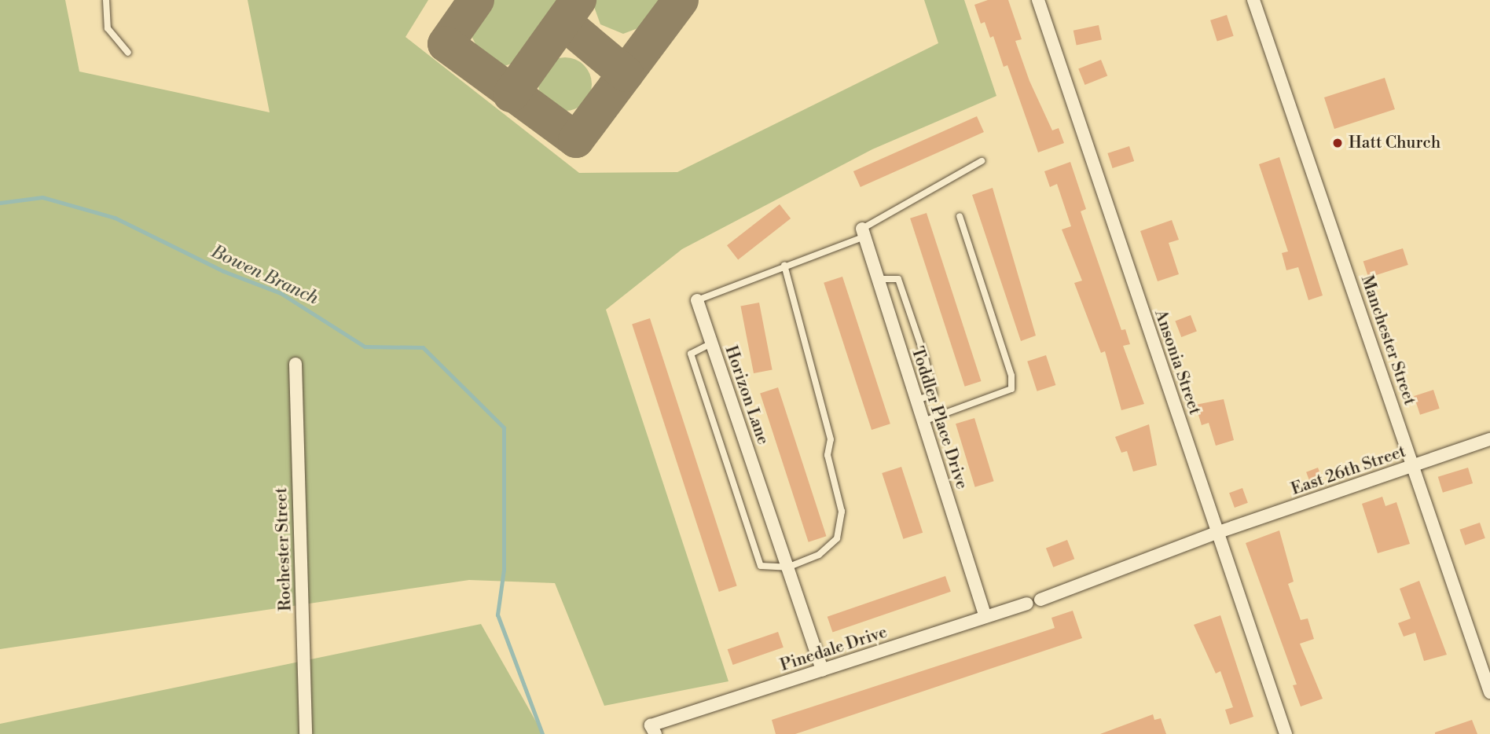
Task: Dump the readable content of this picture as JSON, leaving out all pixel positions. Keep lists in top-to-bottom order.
{
  "streets": {
    "street": [
      "Manchester Street",
      "Ansonia Street",
      "Horizon Lane",
      "Toddler Place Drive",
      "East 26th Street",
      "Rochester Street",
      "Pinedale Drive"
    ]
  },
  "crossings": [
    ["Manchester Street", "East 26th Street"],
    ["Ansonia Street", "East 26th Street"],
    ["Horizon Lane", "Toddler Place Drive"],
    ["Horizon Lane", "Pinedale Drive"],
    ["Toddler Place Drive", "Pinedale Drive"]
  ],
  "water": ["Bowen Branch"],
  "places": ["Hatt Church"]
}
